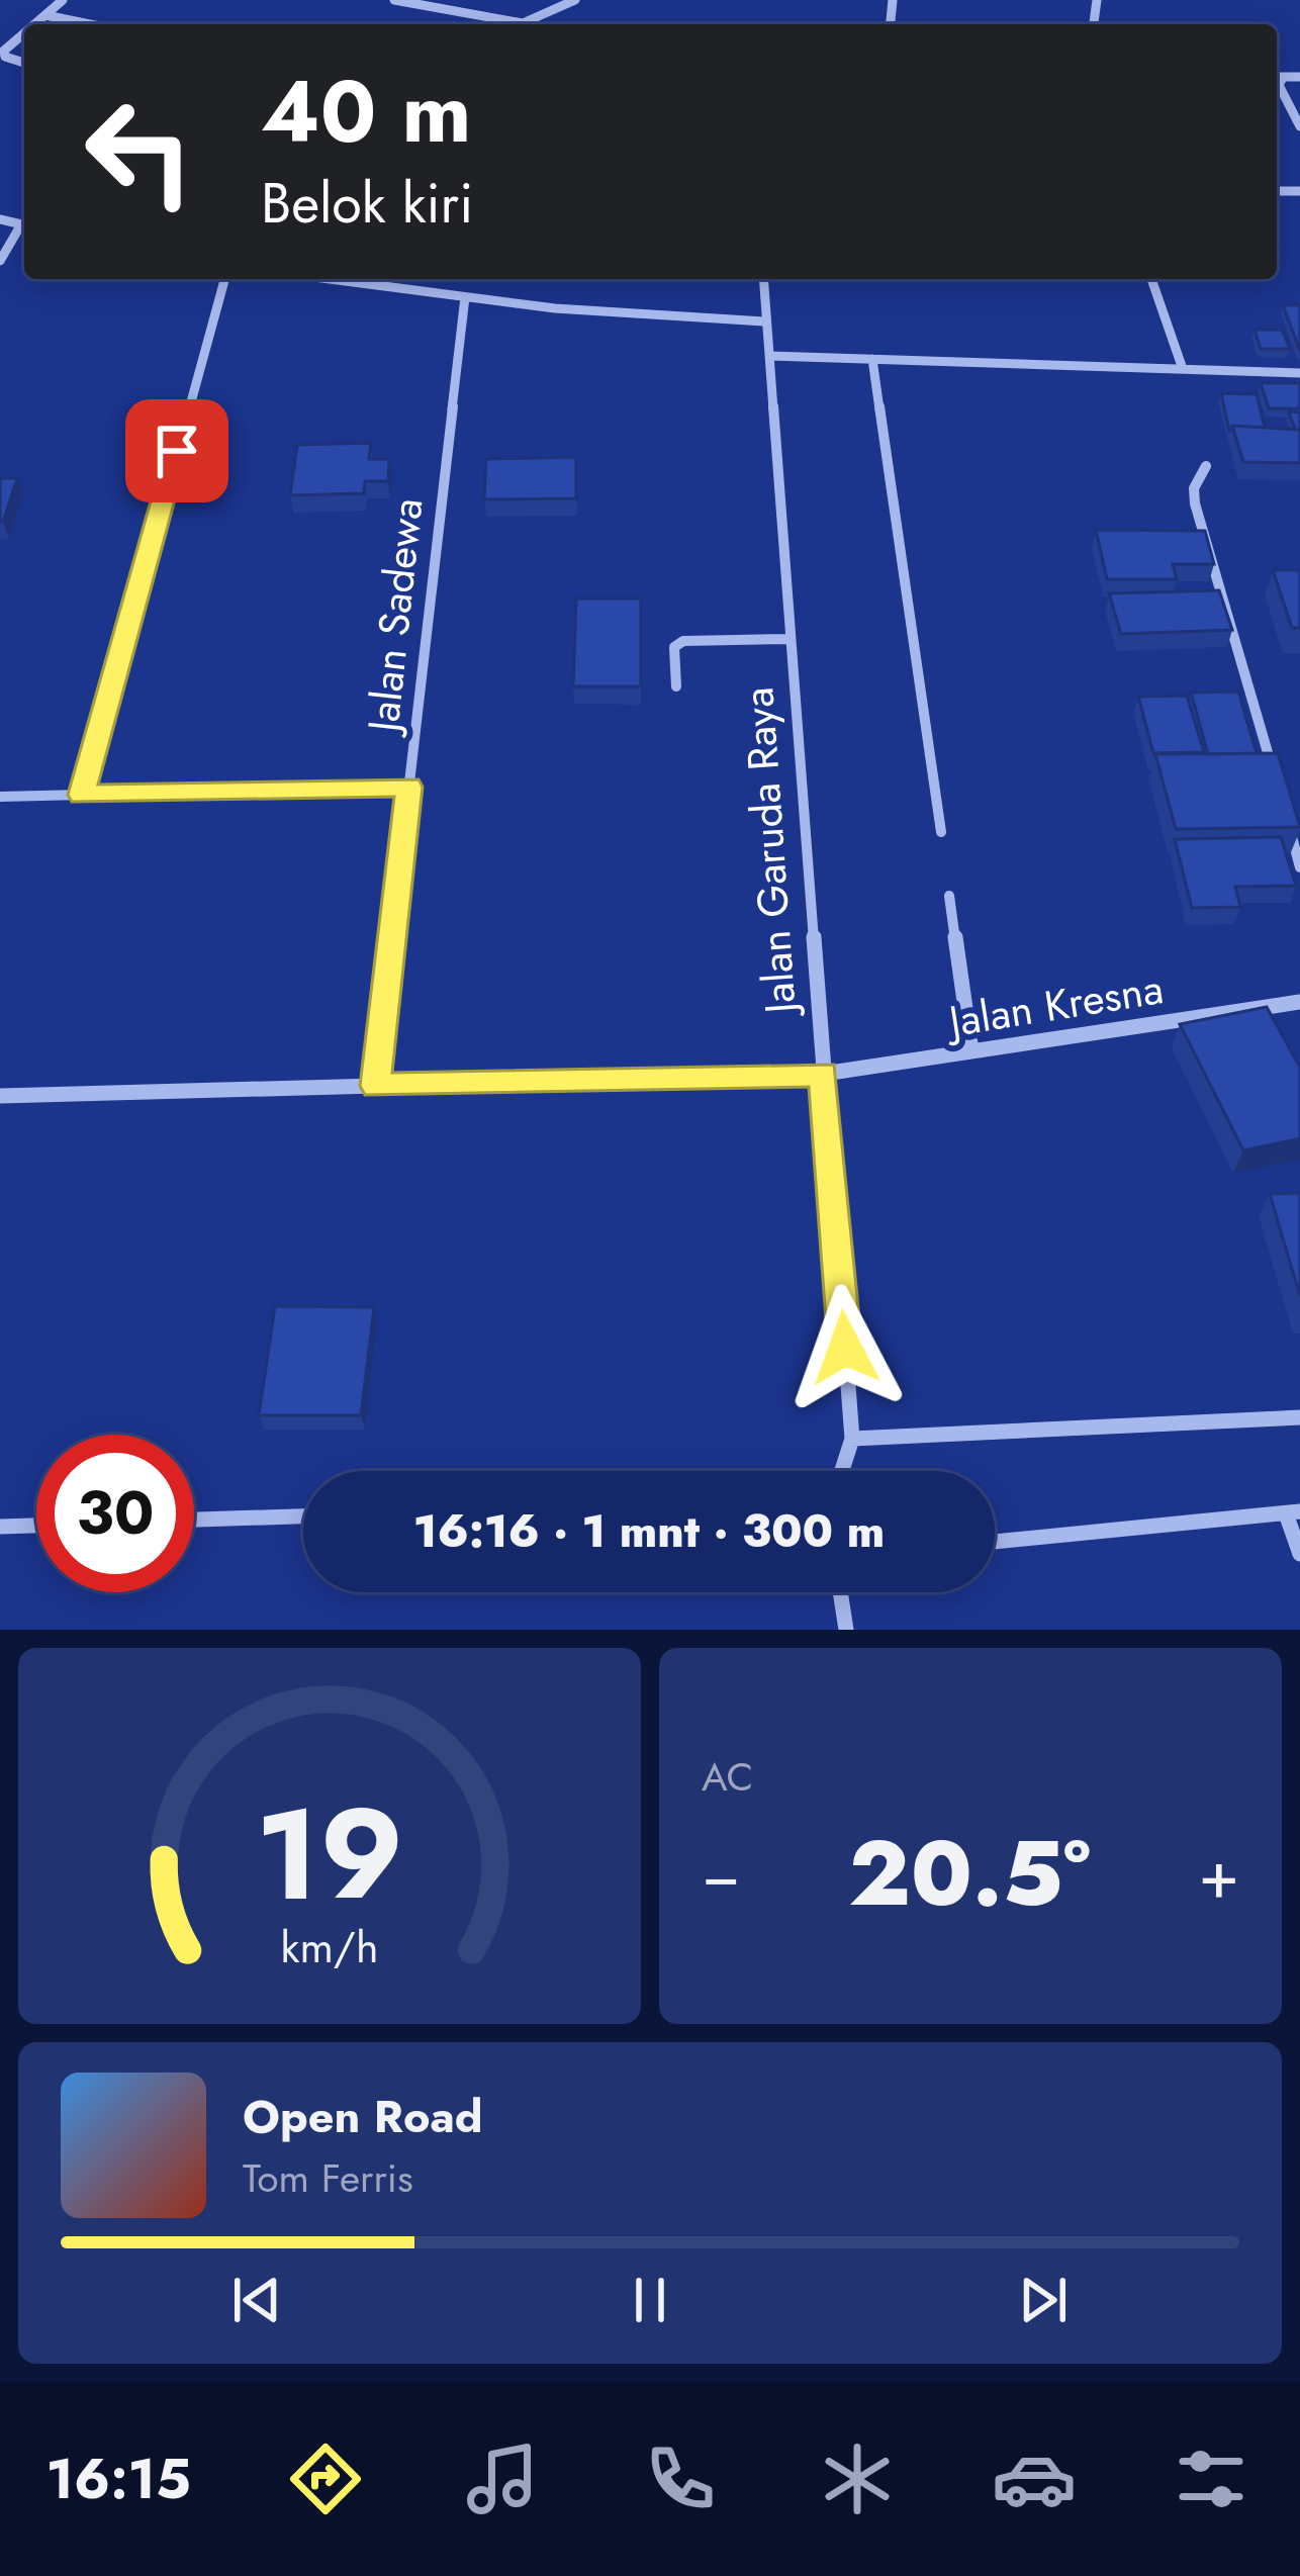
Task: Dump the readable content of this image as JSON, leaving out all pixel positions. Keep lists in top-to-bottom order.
{
  "streets": {
    "street": ["Jalan Sadewa", "Jalan Garuda Raya", "Jalan Kresna"]
  },
  "crossings": [
    ["Jalan Sadewa", "Jalan Kresna"],
    ["Jalan Garuda Raya", "Jalan Kresna"]
  ],
  "page": {
    "turn": ["40 m", "Belok kiri"],
    "limit": "30",
    "trip": "16:16 · 1 mnt · 300 m",
    "tile": "AC",
    "heat": ["−", "20.5°", "+"],
    "song": ["Open Road", "Tom Ferris"],
    "tabs": "16:15",
    "gauge": ["19", "km/h"]
  }
}
